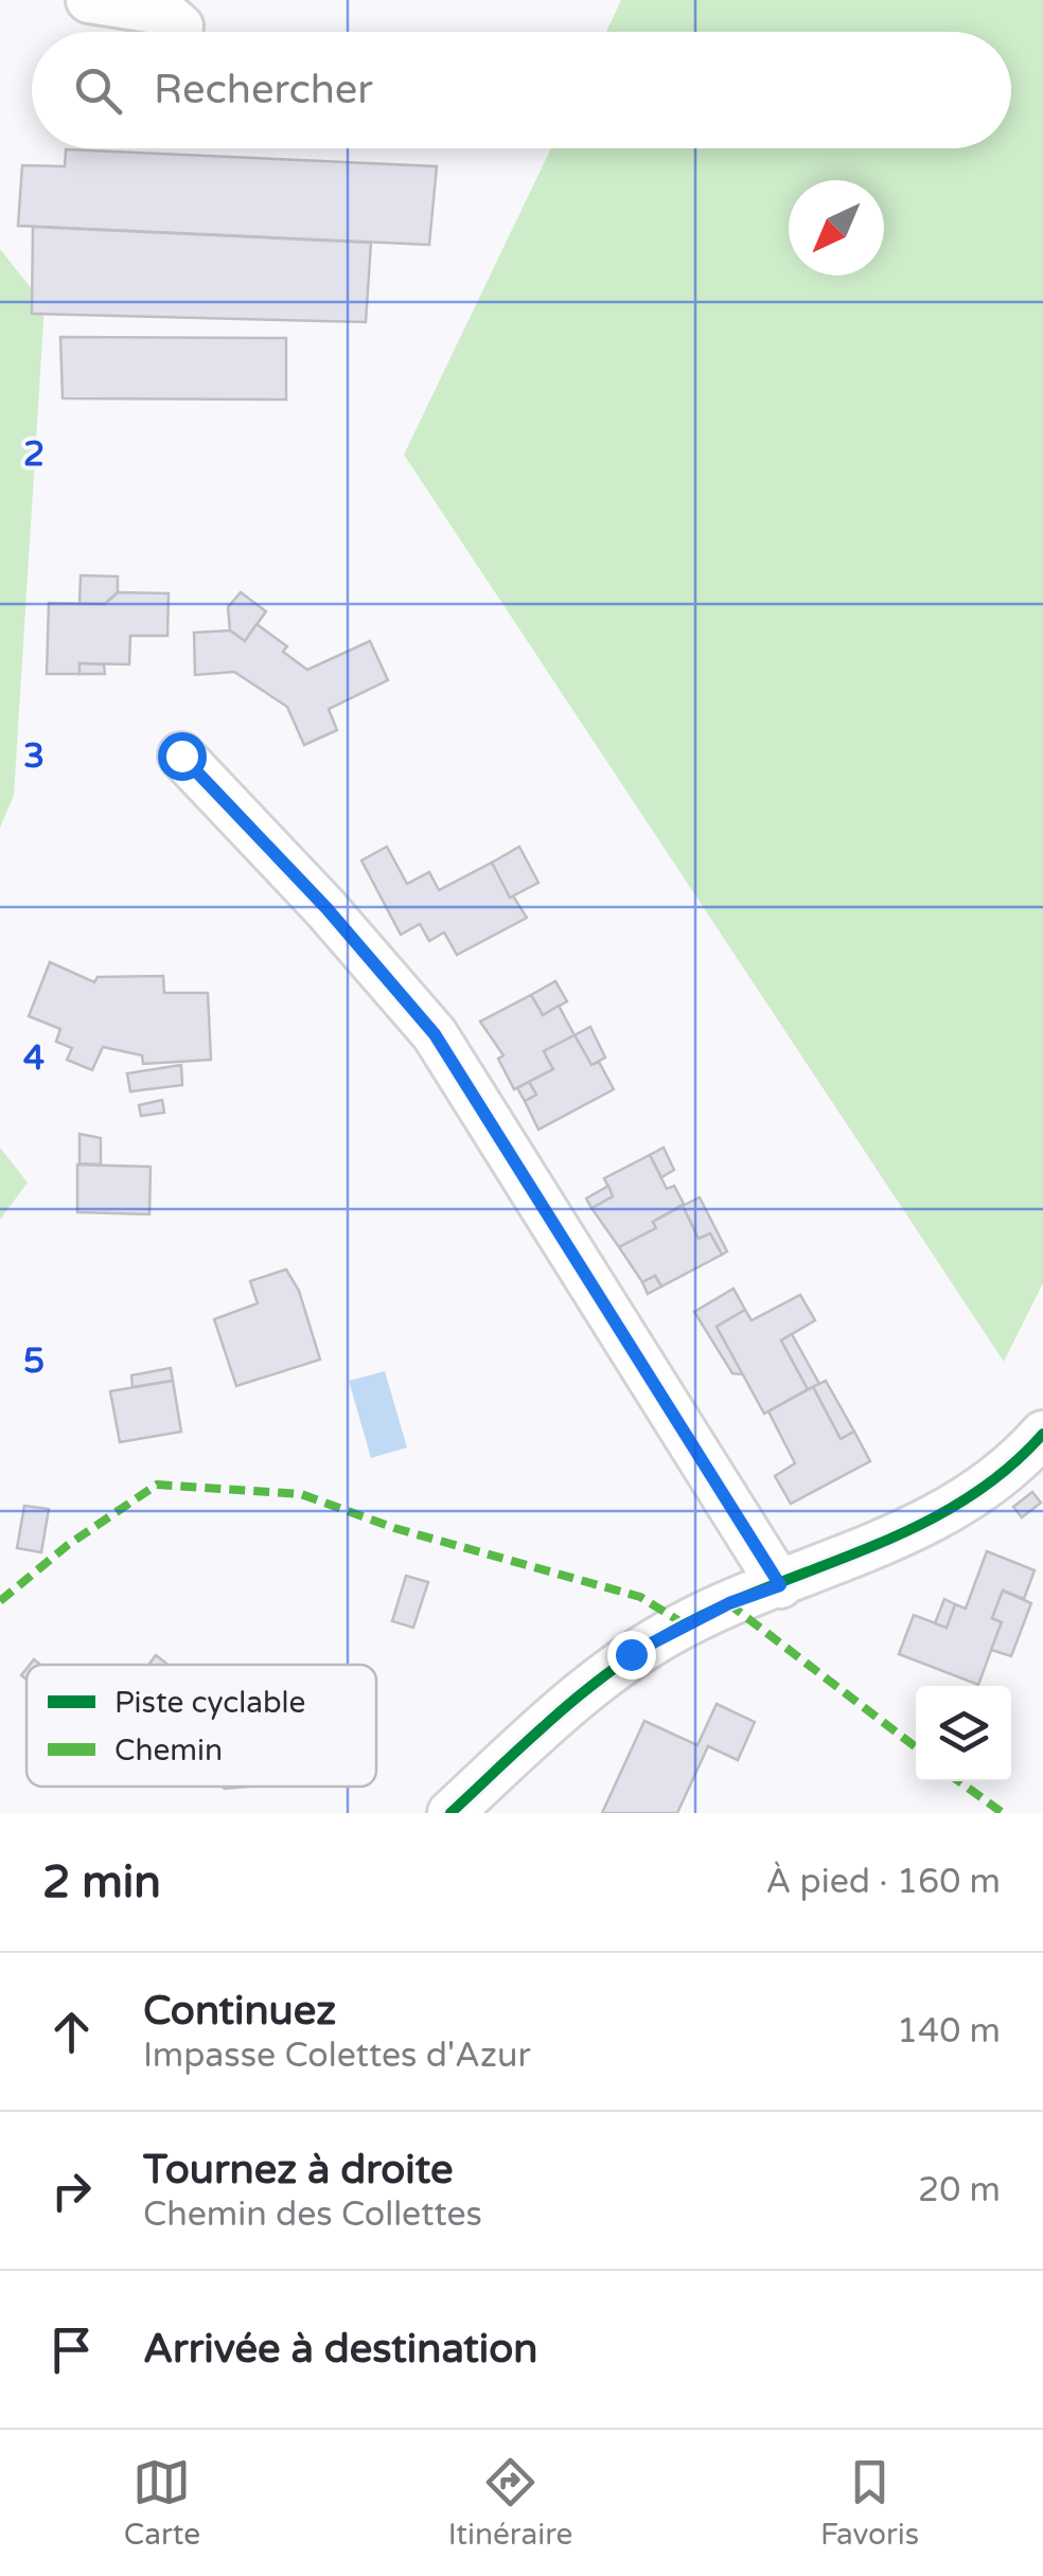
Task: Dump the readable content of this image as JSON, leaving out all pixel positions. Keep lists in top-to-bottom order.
{
  "legend": ["Piste cyclable", "Chemin"],
  "north": "bottom left",
  "page": {
    "search": "Rechercher",
    "heading": ["2 min", "À pied · 160 m"],
    "list": [
      ["Continuez", "Impasse Colettes d'Azur", "140 m"],
      ["Tournez à droite", "Chemin des Collettes", "20 m"],
      "Arrivée à destination"
    ],
    "nav": ["Carte", "Itinéraire", "Favoris"]
  },
  "grid": {
    "rows": [
      "2",
      "3",
      "4",
      "5"
    ]
  }
}
